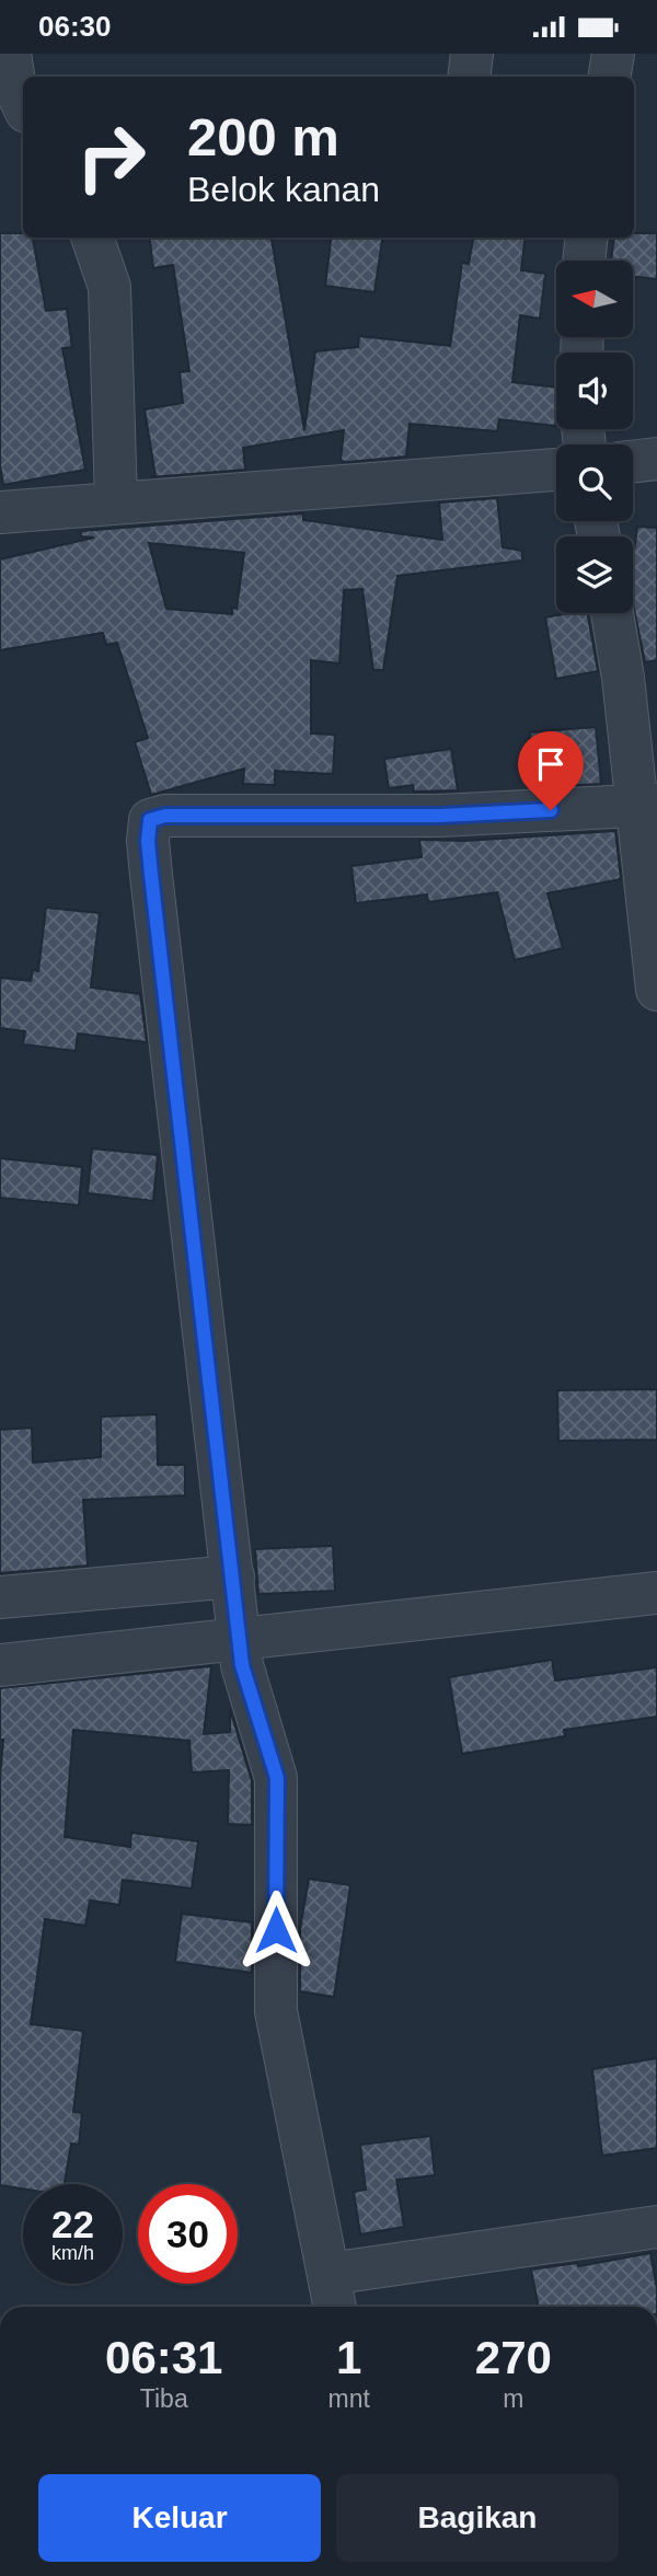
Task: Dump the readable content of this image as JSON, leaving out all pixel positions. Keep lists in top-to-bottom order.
{
  "north": "left",
  "page": {
    "status": "06:30",
    "turn": ["200 m", "Belok kanan"],
    "speed": "22 km/h",
    "limit": "30",
    "eta": [
      "06:31",
      "Tiba",
      "1",
      "mnt",
      "270",
      "m"
    ],
    "buttons": ["Keluar", "Bagikan"]
  }
}
